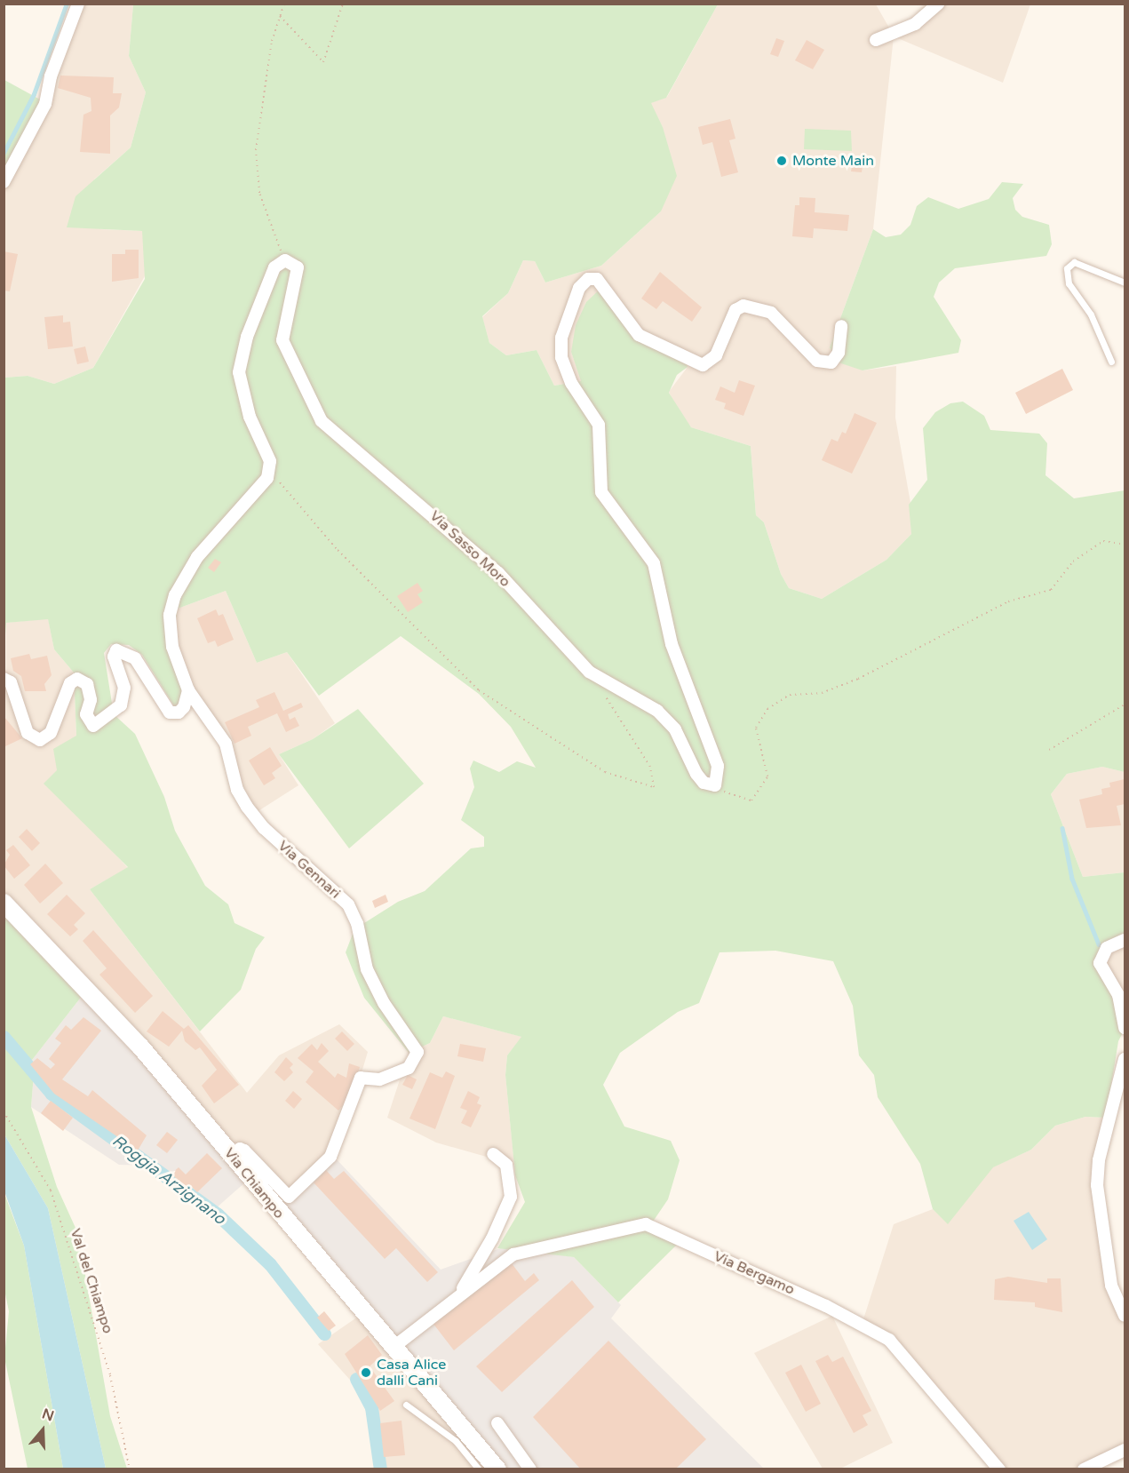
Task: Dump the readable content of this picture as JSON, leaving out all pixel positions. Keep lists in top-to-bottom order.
{
  "streets": {
    "main road": ["Via Chiampo"],
    "street": ["Via Sasso Moro", "Via Gennari", "Via Bergamo"],
    "path": ["Val del Chiampo"]
  },
  "crossings": [
    ["Via Gennari", "Via Chiampo"],
    ["Via Chiampo", "Via Bergamo"]
  ],
  "water": ["Roggia Arzignano"],
  "places": ["Monte Main", "Casa Alice dalli Cani"],
  "north": "top"
}
